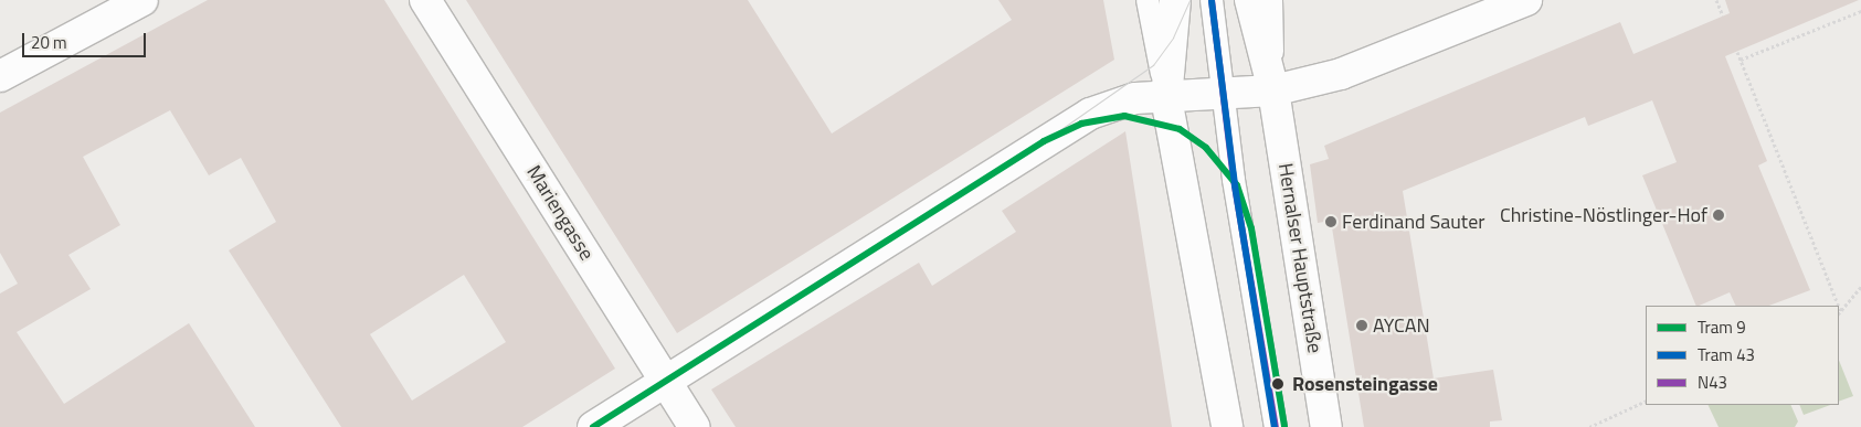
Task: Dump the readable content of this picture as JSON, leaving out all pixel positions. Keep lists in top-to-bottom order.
{
  "streets": {
    "street": ["Mariengasse", "Hernalser Hauptstraße"]
  },
  "places": [
    "Christine-Nöstlinger-Hof",
    "Ferdinand Sauter",
    "AYCAN",
    "Rosensteingasse"
  ],
  "lines": ["transit line N43", "tram line 43", "tram line 9"],
  "legend": ["Tram 9", "Tram 43", "N43"],
  "scale_bar": "20 m"
}
